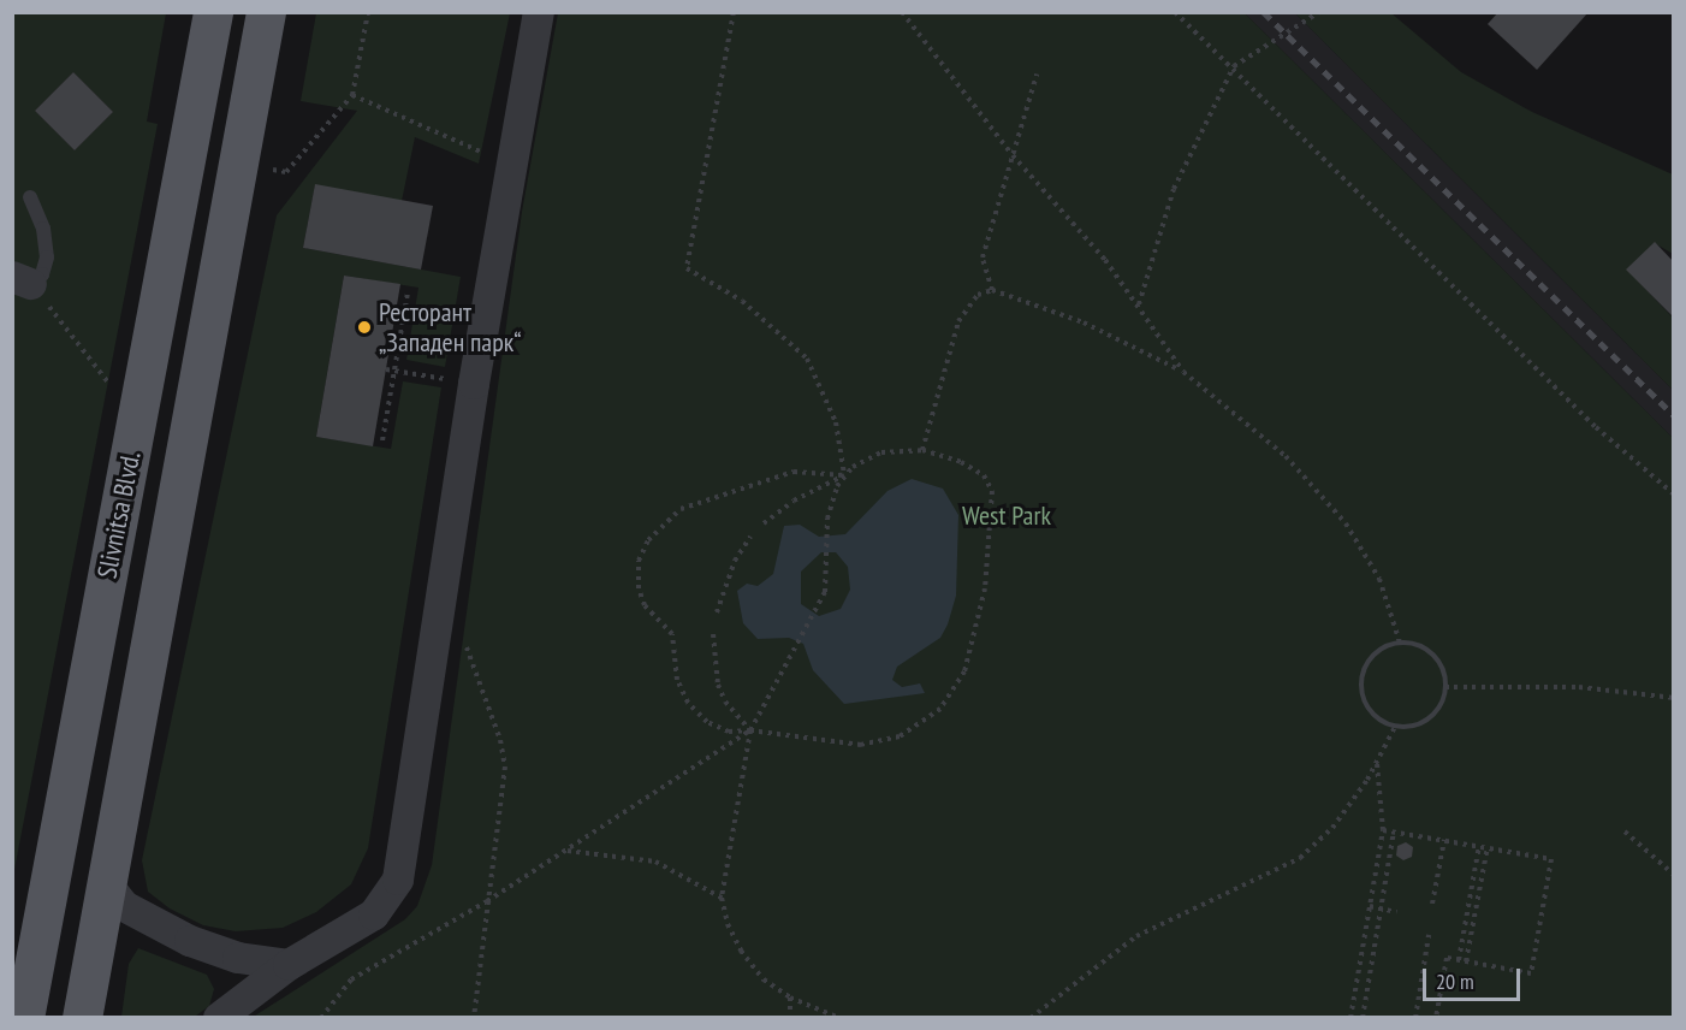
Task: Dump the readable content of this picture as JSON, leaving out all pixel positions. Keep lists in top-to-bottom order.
{
  "streets": {
    "main road": ["Slivnitsa Blvd."]
  },
  "parks": ["West Park"],
  "places": ["Ресторант „Западен парк“"],
  "scale_bar": "20 m"
}
